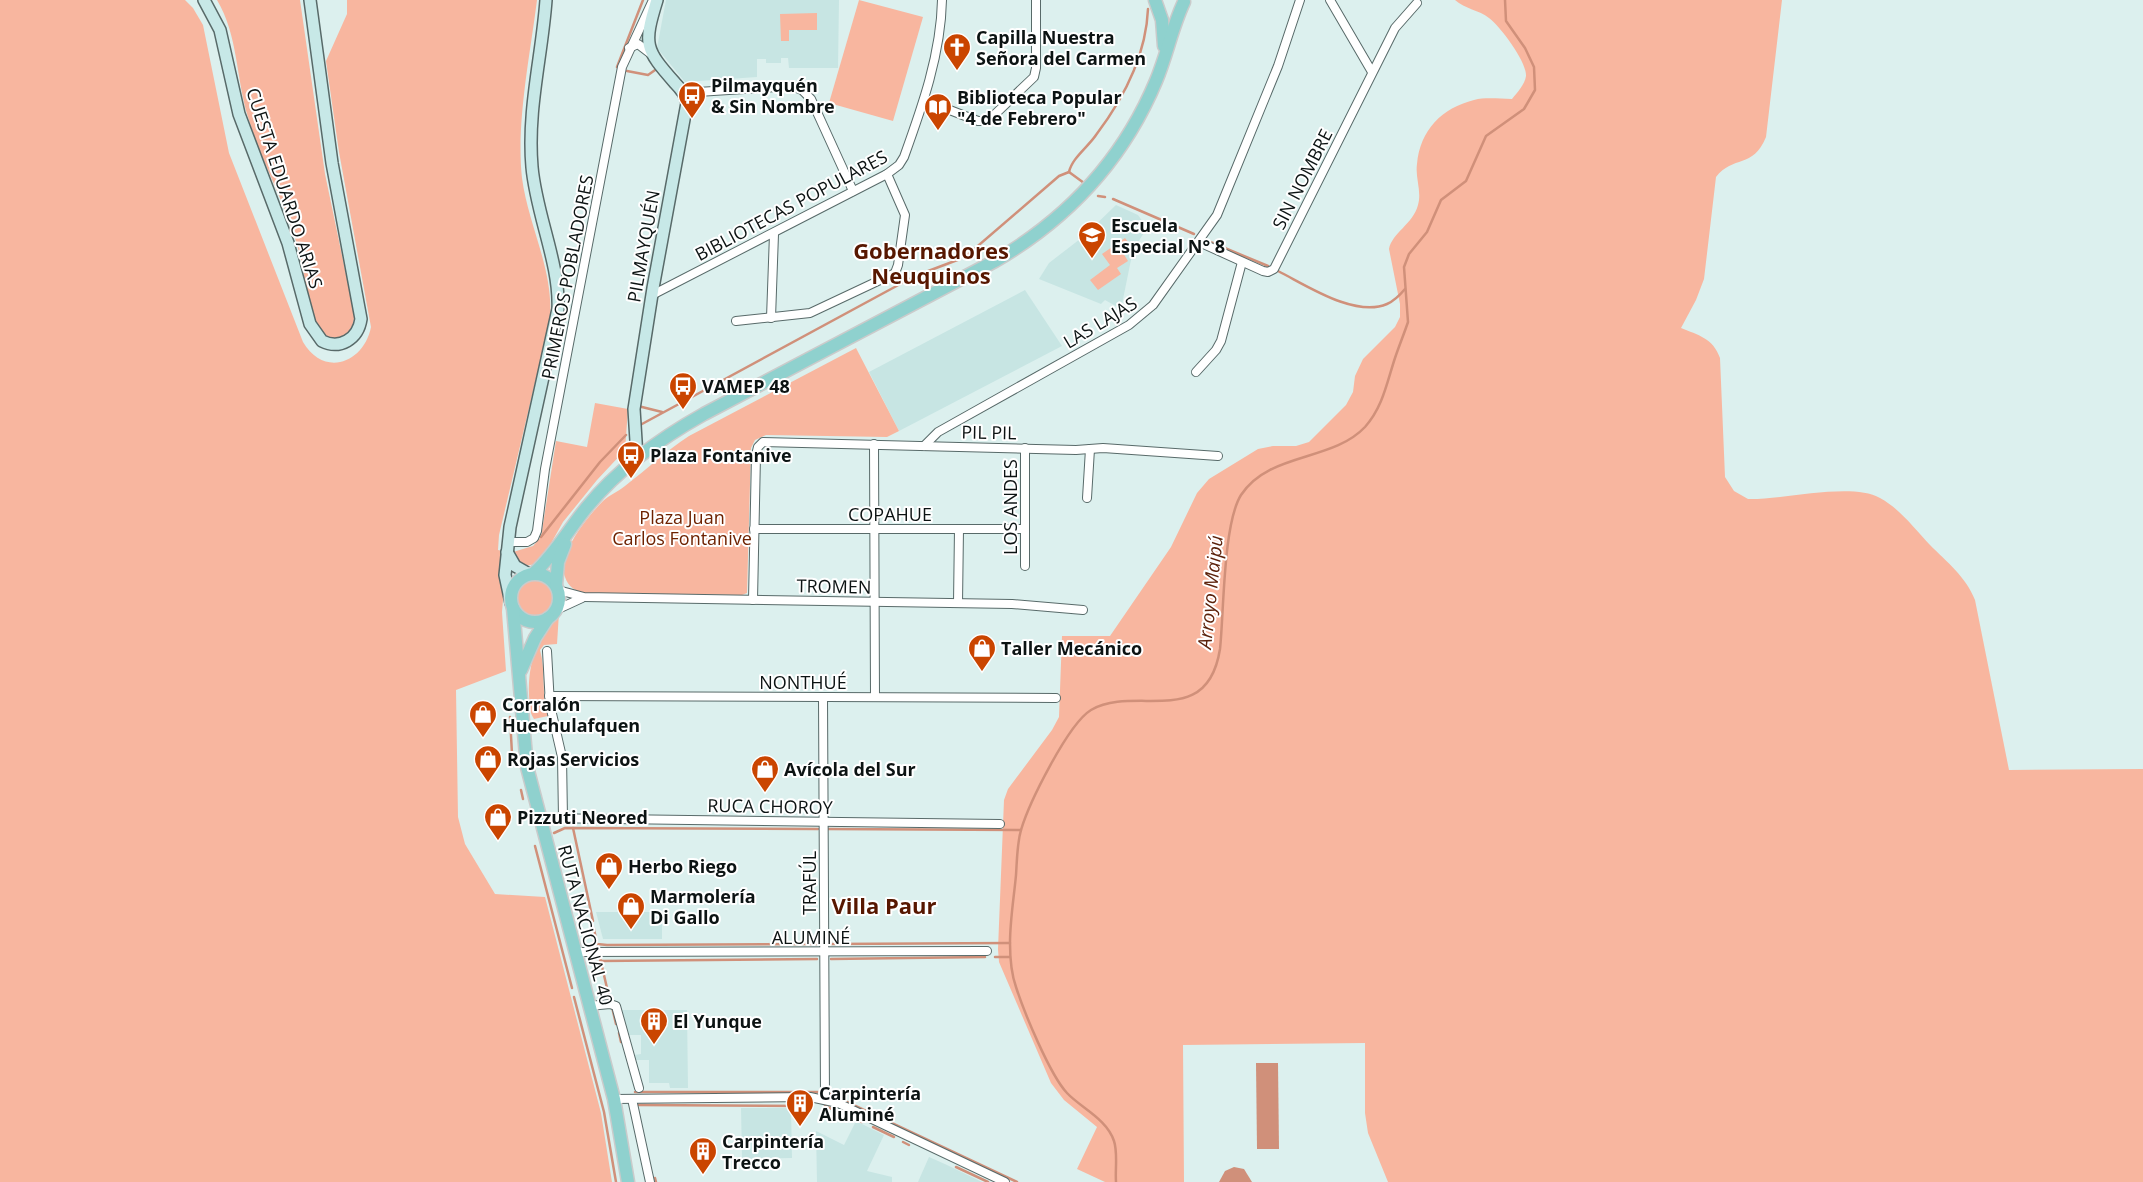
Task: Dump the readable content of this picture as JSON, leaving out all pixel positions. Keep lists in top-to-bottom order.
{
  "streets": {
    "main road": ["RUTA NACIONAL 40"],
    "street": [
      "SIN NOMBRE",
      "CUESTA EDUARDO ARIAS",
      "BIBLIOTECAS POPULARES",
      "PILMAYQUÉN",
      "PRIMEROS POBLADORES",
      "LAS LAJAS",
      "PIL PIL",
      "LOS ANDES",
      "COPAHUE",
      "TROMEN",
      "NONTHUÉ",
      "RUCA CHOROY",
      "TRAFÚL",
      "ALUMINÉ"
    ]
  },
  "crossings": [
    ["SIN NOMBRE", "LAS LAJAS"],
    ["BIBLIOTECAS POPULARES", "PILMAYQUÉN"],
    ["LAS LAJAS", "PIL PIL"],
    ["PIL PIL", "LOS ANDES"],
    ["PIL PIL", "COPAHUE"],
    ["LOS ANDES", "COPAHUE"],
    ["TROMEN", "RUTA NACIONAL 40"],
    ["NONTHUÉ", "TRAFÚL"],
    ["RUCA CHOROY", "TRAFÚL"],
    ["RUCA CHOROY", "RUTA NACIONAL 40"],
    ["TRAFÚL", "ALUMINÉ"],
    ["RUTA NACIONAL 40", "ALUMINÉ"]
  ],
  "districts": ["Gobernadores Neuquinos", "Villa Paur"],
  "water": ["Arroyo Maipú"],
  "parks": ["Plaza Juan Carlos Fontanive"],
  "places": {
    "church": ["Capilla Nuestra Señora del Carmen"],
    "bus stop": ["Pilmayquén & Sin Nombre", "VAMEP 48", "Plaza Fontanive"],
    "library": ["Biblioteca Popular \"4 de Febrero\""],
    "school or university": ["Escuela Especial N° 8"],
    "shop": [
      "Taller Mecánico",
      "Corralón Huechulafquen",
      "Rojas Servicios",
      "Avícola del Sur",
      "Pizzuti Neored",
      "Herbo Riego",
      "Marmolería Di Gallo"
    ],
    "building": ["El Yunque", "Carpintería Aluminé", "Carpintería Trecco"]
  }
}
